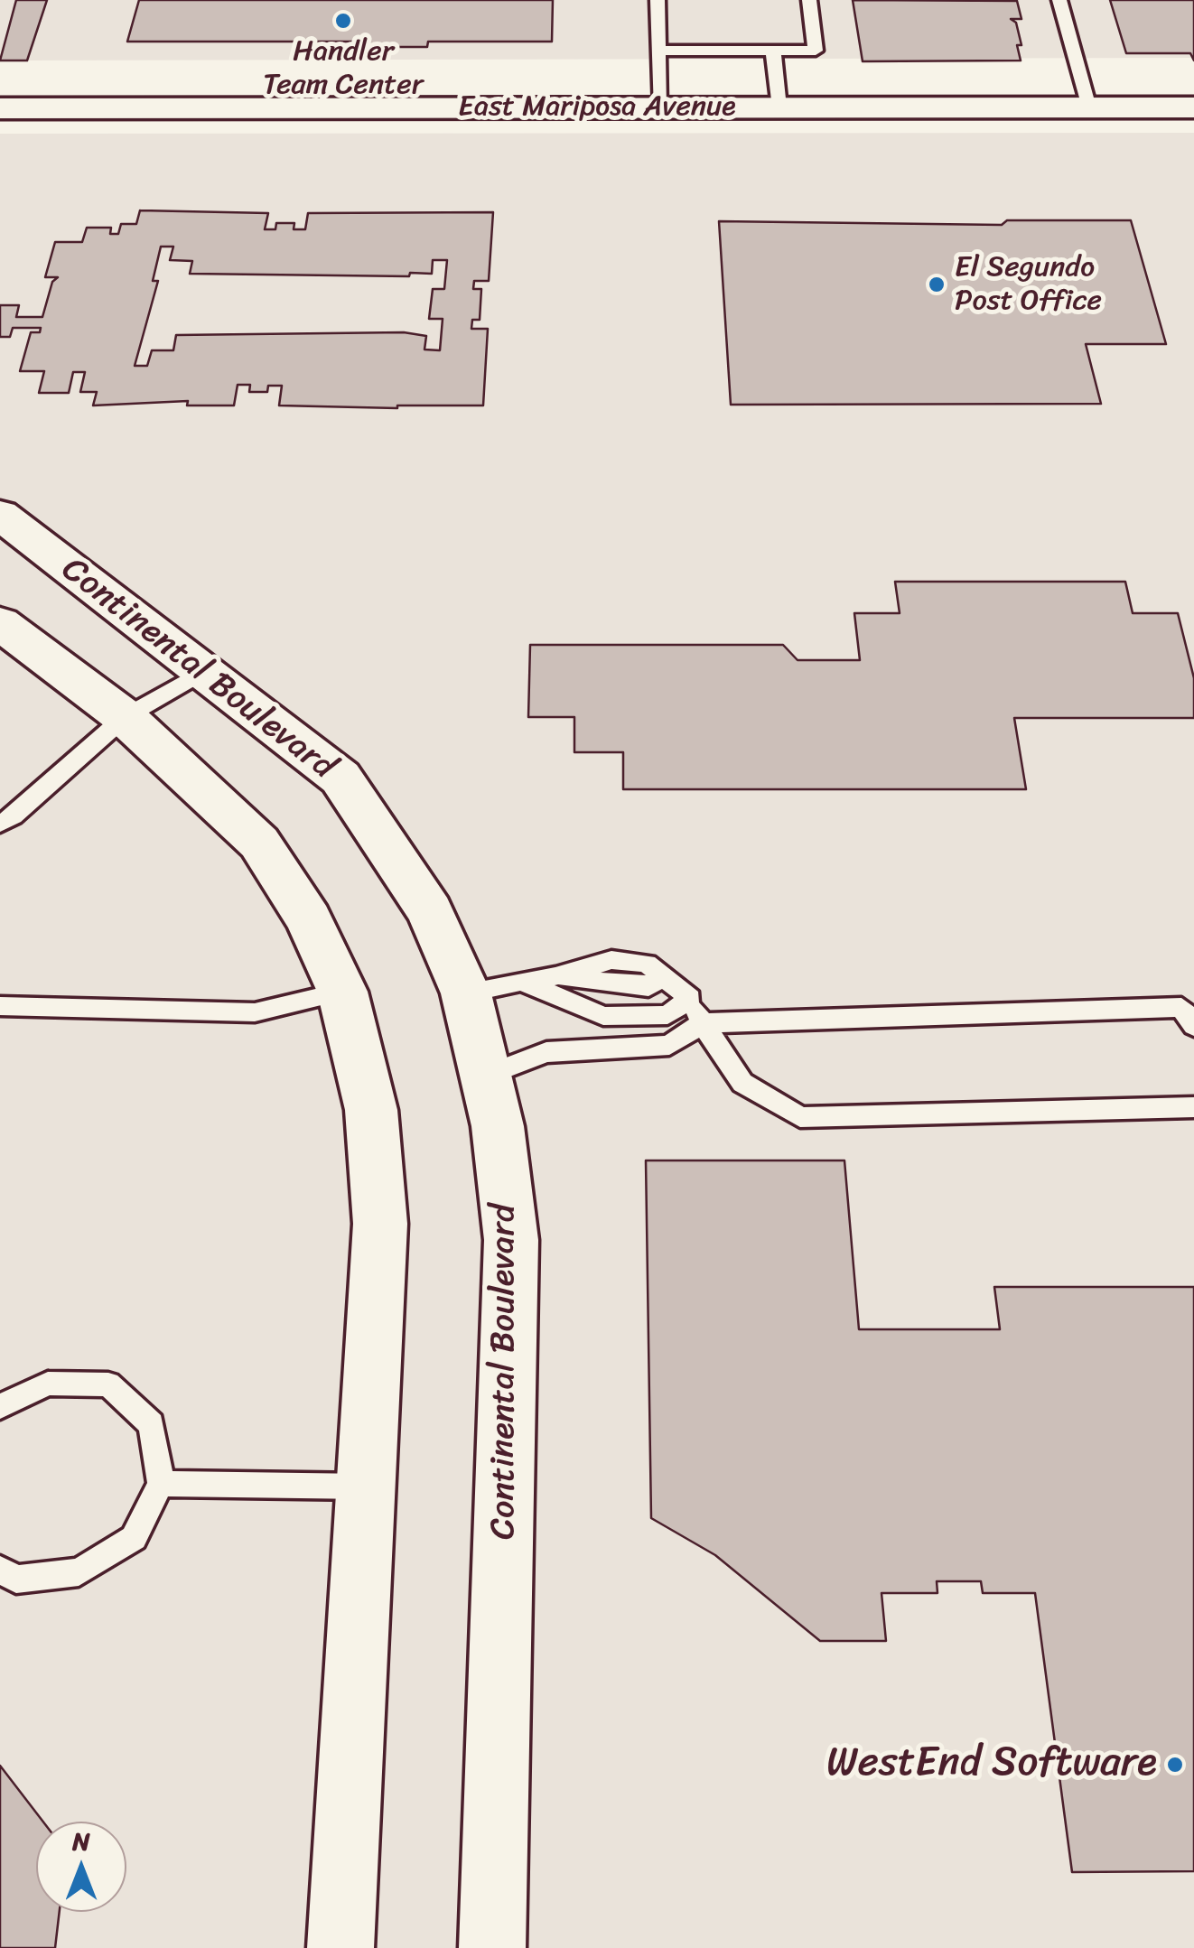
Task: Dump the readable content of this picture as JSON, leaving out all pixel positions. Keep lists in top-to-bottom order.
{
  "streets": {
    "street": ["East Mariposa Avenue", "Continental Boulevard"]
  },
  "places": ["Handler Team Center", "El Segundo Post Office", "WestEnd Software"],
  "north": "top"
}
